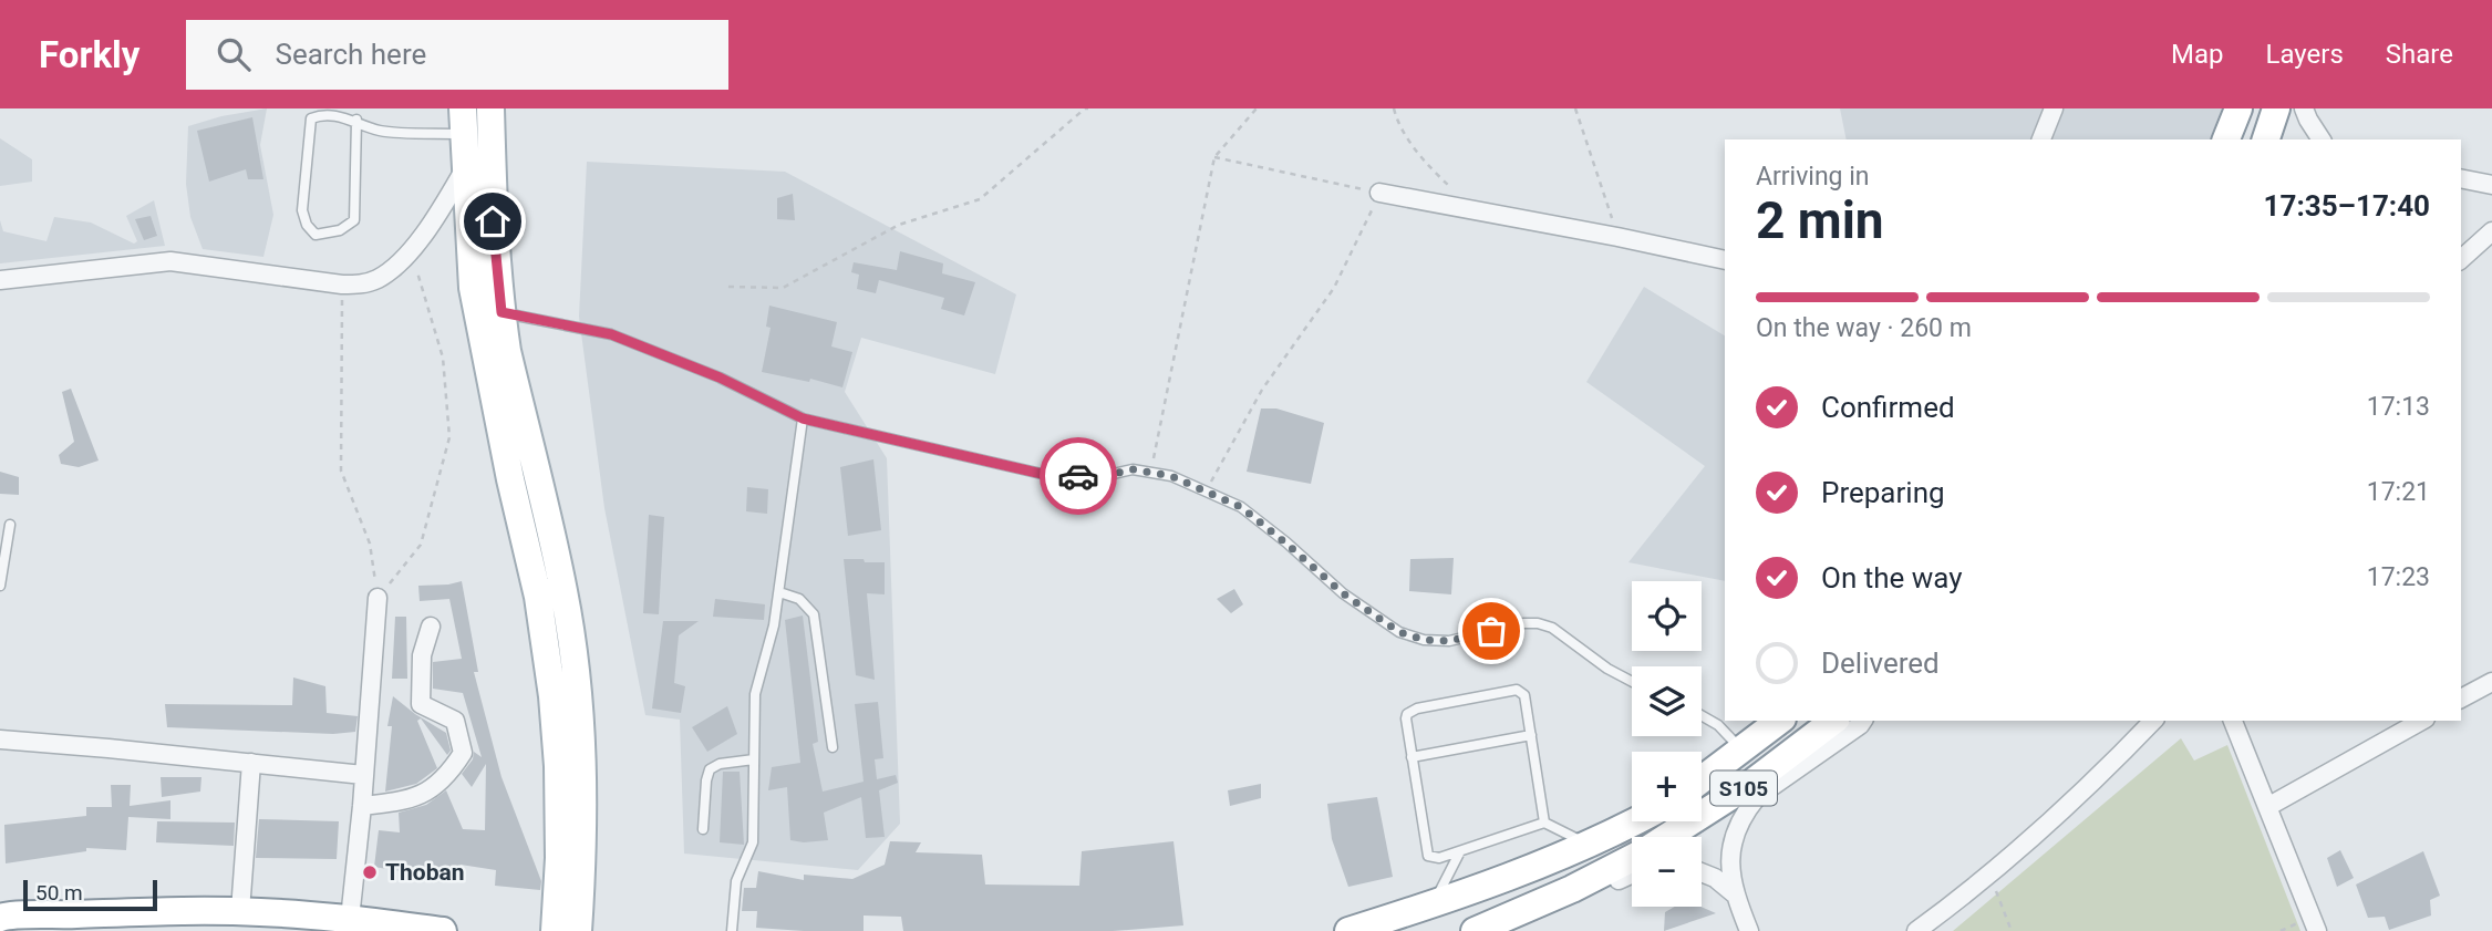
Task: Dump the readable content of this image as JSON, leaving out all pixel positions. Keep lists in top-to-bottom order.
{
  "streets": {
    "main road": ["S105"]
  },
  "places": ["Thoban"],
  "scale_bar": "50 m",
  "page": {
    "header": "Forkly",
    "search": "Search here",
    "nav": ["Map", "Layers", "Share"],
    "heading": ["2 min", "Arriving in", "17:35–17:40"],
    "bar": "On the way · 260 m",
    "list": [
      ["Confirmed", "17:13"],
      ["Preparing", "17:21"],
      ["On the way", "17:23"],
      "Delivered"
    ],
    "map_buttons": ["+", "−"],
    "scale": "50 m"
  }
}
